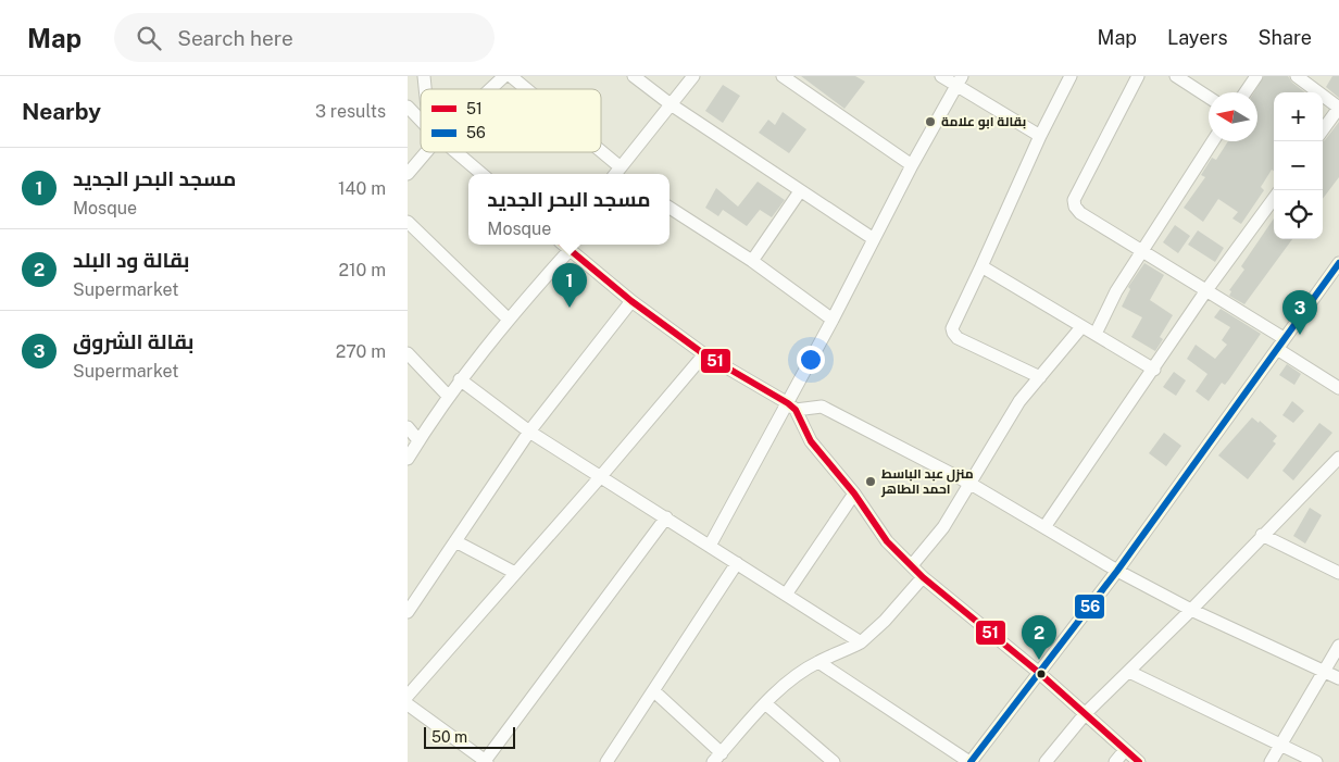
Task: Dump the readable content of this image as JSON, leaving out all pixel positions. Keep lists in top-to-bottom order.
{
  "places": ["بقالة ابو علامة", "منزل عبد الباسط احمد الطاهر"],
  "lines": ["transit line 51", "transit line 56"],
  "legend": ["51", "56"],
  "scale_bar": "50 m",
  "north": "left",
  "page": {
    "header": "Map",
    "search": "Search here",
    "nav": ["Map", "Layers", "Share"],
    "heading": ["Nearby", "3 results"],
    "map_buttons": ["+", "−"],
    "list": [
      {
        "mark": "1",
        "name": "مسجد البحر الجديد",
        "note": "Mosque",
        "value": "140 m"
      },
      {
        "mark": "2",
        "name": "بقالة ود البلد",
        "note": "Supermarket",
        "value": "210 m"
      },
      {
        "mark": "3",
        "name": "بقالة الشروق",
        "note": "Supermarket",
        "value": "270 m"
      }
    ],
    "popup": ["مسجد البحر الجديد", "Mosque"],
    "pins": ["1", "3", "2"],
    "scale": "50 m"
  }
}
